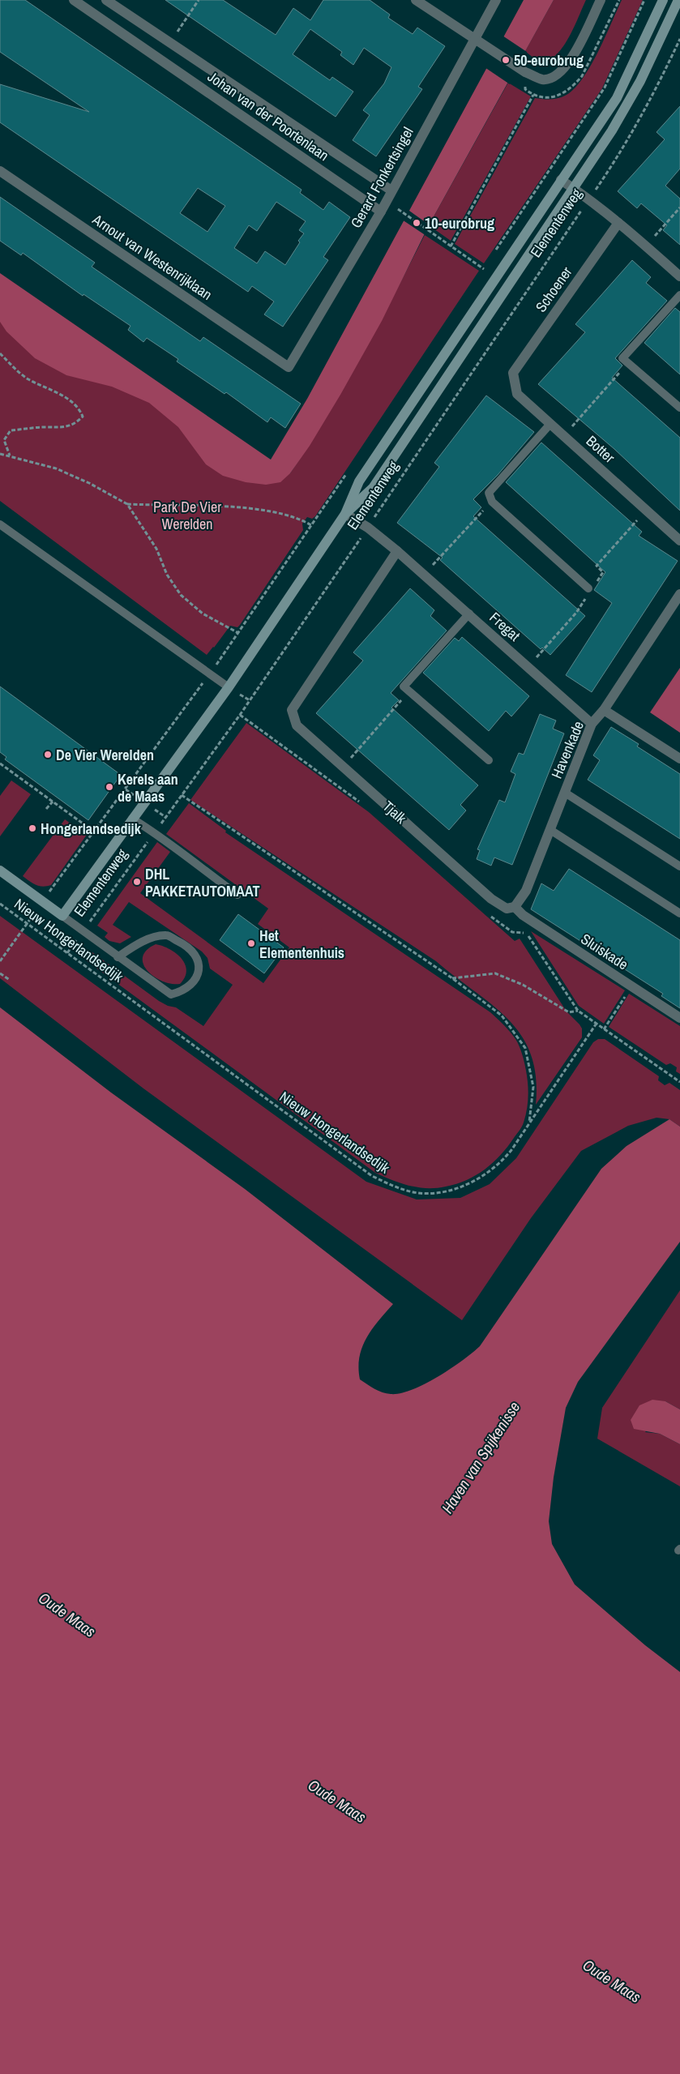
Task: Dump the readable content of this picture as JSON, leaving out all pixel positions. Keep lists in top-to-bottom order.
{
  "streets": {
    "street": [
      "Johan van der Poortenlaan",
      "Gerard Fonkertsingel",
      "Elementenweg",
      "Arnout van Westenrijklaan",
      "Schoener",
      "Botter",
      "Fregat",
      "Havenkade",
      "Tjalk",
      "Sluiskade"
    ],
    "path": ["Nieuw Hongerlandsedijk"]
  },
  "crossings": [
    ["Johan van der Poortenlaan", "Gerard Fonkertsingel"],
    ["Gerard Fonkertsingel", "Arnout van Westenrijklaan"],
    ["Elementenweg", "Fregat"],
    ["Elementenweg", "Tjalk"],
    ["Elementenweg", "Nieuw Hongerlandsedijk"],
    ["Schoener", "Botter"],
    ["Fregat", "Havenkade"],
    ["Fregat", "Tjalk"],
    ["Havenkade", "Tjalk"],
    ["Havenkade", "Sluiskade"],
    ["Tjalk", "Sluiskade"]
  ],
  "water": ["Haven van Spijkenisse", "Oude Maas"],
  "parks": ["Park De Vier Werelden"],
  "places": [
    "50-eurobrug",
    "10-eurobrug",
    "De Vier Werelden",
    "Kerels aan de Maas",
    "Hongerlandsedijk",
    "DHL PAKKETAUTOMAAT",
    "Het Elementenhuis"
  ]
}
